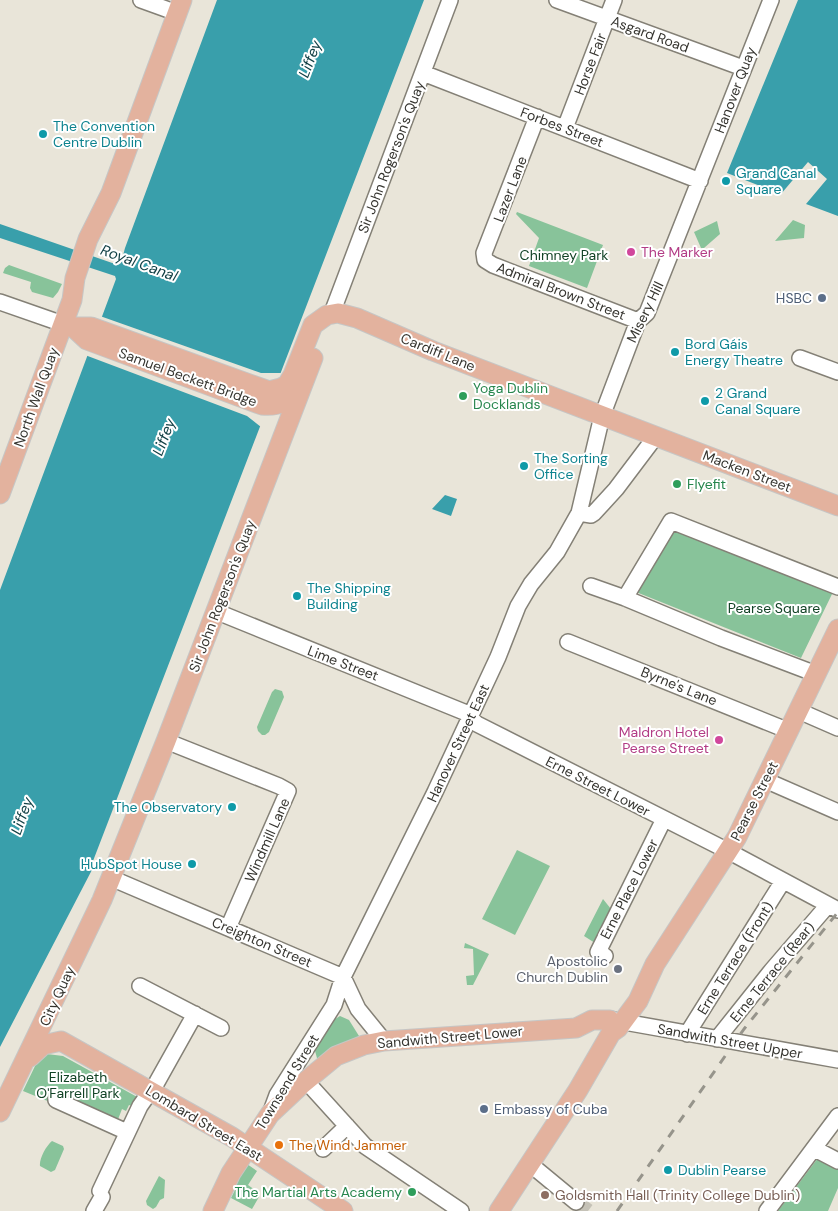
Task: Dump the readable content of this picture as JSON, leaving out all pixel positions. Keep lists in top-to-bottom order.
{
  "streets": {
    "main road": [
      "Sir John Rogerson's Quay",
      "Cardiff Lane",
      "Samuel Beckett Bridge",
      "North Wall Quay",
      "Macken Street",
      "Pearse Street",
      "City Quay",
      "Sandwith Street Lower",
      "Townsend Street",
      "Lombard Street East"
    ],
    "street": [
      "Asgard Road",
      "Horse Fair",
      "Hanover Quay",
      "Forbes Street",
      "Lazer Lane",
      "Admiral Brown Street",
      "Misery Hill",
      "Lime Street",
      "Byrne's Lane",
      "Hanover Street East",
      "Erne Street Lower",
      "Windmill Lane",
      "Erne Place Lower",
      "Creighton Street",
      "Erne Terrace (Front)",
      "Erne Terrace (Rear)",
      "Sandwith Street Upper"
    ]
  },
  "crossings": [
    ["Asgard Road", "Horse Fair"],
    ["Asgard Road", "Hanover Quay"],
    ["Horse Fair", "Forbes Street"],
    ["Hanover Quay", "Forbes Street"],
    ["Hanover Quay", "Misery Hill"],
    ["Forbes Street", "Sir John Rogerson's Quay"],
    ["Forbes Street", "Lazer Lane"],
    ["Forbes Street", "Misery Hill"],
    ["Sir John Rogerson's Quay", "Cardiff Lane"],
    ["Sir John Rogerson's Quay", "Samuel Beckett Bridge"],
    ["Sir John Rogerson's Quay", "Lime Street"],
    ["Sir John Rogerson's Quay", "Windmill Lane"],
    ["Sir John Rogerson's Quay", "Creighton Street"],
    ["Sir John Rogerson's Quay", "City Quay"],
    ["Lazer Lane", "Admiral Brown Street"],
    ["Admiral Brown Street", "Misery Hill"],
    ["Misery Hill", "Cardiff Lane"],
    ["Misery Hill", "Hanover Street East"],
    ["Cardiff Lane", "Macken Street"],
    ["Cardiff Lane", "Hanover Street East"],
    ["Samuel Beckett Bridge", "North Wall Quay"],
    ["Lime Street", "Hanover Street East"],
    ["Lime Street", "Erne Street Lower"],
    ["Byrne's Lane", "Pearse Street"],
    ["Hanover Street East", "Erne Street Lower"],
    ["Hanover Street East", "Creighton Street"],
    ["Hanover Street East", "Townsend Street"],
    ["Erne Street Lower", "Pearse Street"],
    ["Erne Street Lower", "Erne Place Lower"],
    ["Erne Street Lower", "Erne Terrace (Front)"],
    ["Erne Street Lower", "Erne Terrace (Rear)"],
    ["Pearse Street", "Sandwith Street Lower"],
    ["Pearse Street", "Sandwith Street Upper"],
    ["Windmill Lane", "Creighton Street"],
    ["Creighton Street", "City Quay"],
    ["Creighton Street", "Townsend Street"],
    ["Erne Terrace (Front)", "Sandwith Street Upper"],
    ["Erne Terrace (Rear)", "Sandwith Street Upper"],
    ["Sandwith Street Lower", "Sandwith Street Upper"],
    ["Sandwith Street Lower", "Townsend Street"],
    ["Townsend Street", "Lombard Street East"]
  ],
  "water": ["Liffey", "Royal Canal"],
  "parks": ["Chimney Park", "Pearse Square", "Elizabeth O'Farrell Park"],
  "places": [
    "The Convention Centre Dublin",
    "Grand Canal Square",
    "The Marker",
    "HSBC",
    "Bord Gáis Energy Theatre",
    "Yoga Dublin Docklands",
    "2 Grand Canal Square",
    "The Sorting Office",
    "Flyefit",
    "The Shipping Building",
    "Maldron Hotel Pearse Street",
    "The Observatory",
    "HubSpot House",
    "Apostolic Church Dublin",
    "Embassy of Cuba",
    "The Wind Jammer",
    "Dublin Pearse",
    "The Martial Arts Academy",
    "Goldsmith Hall (Trinity College Dublin)"
  ]
}
